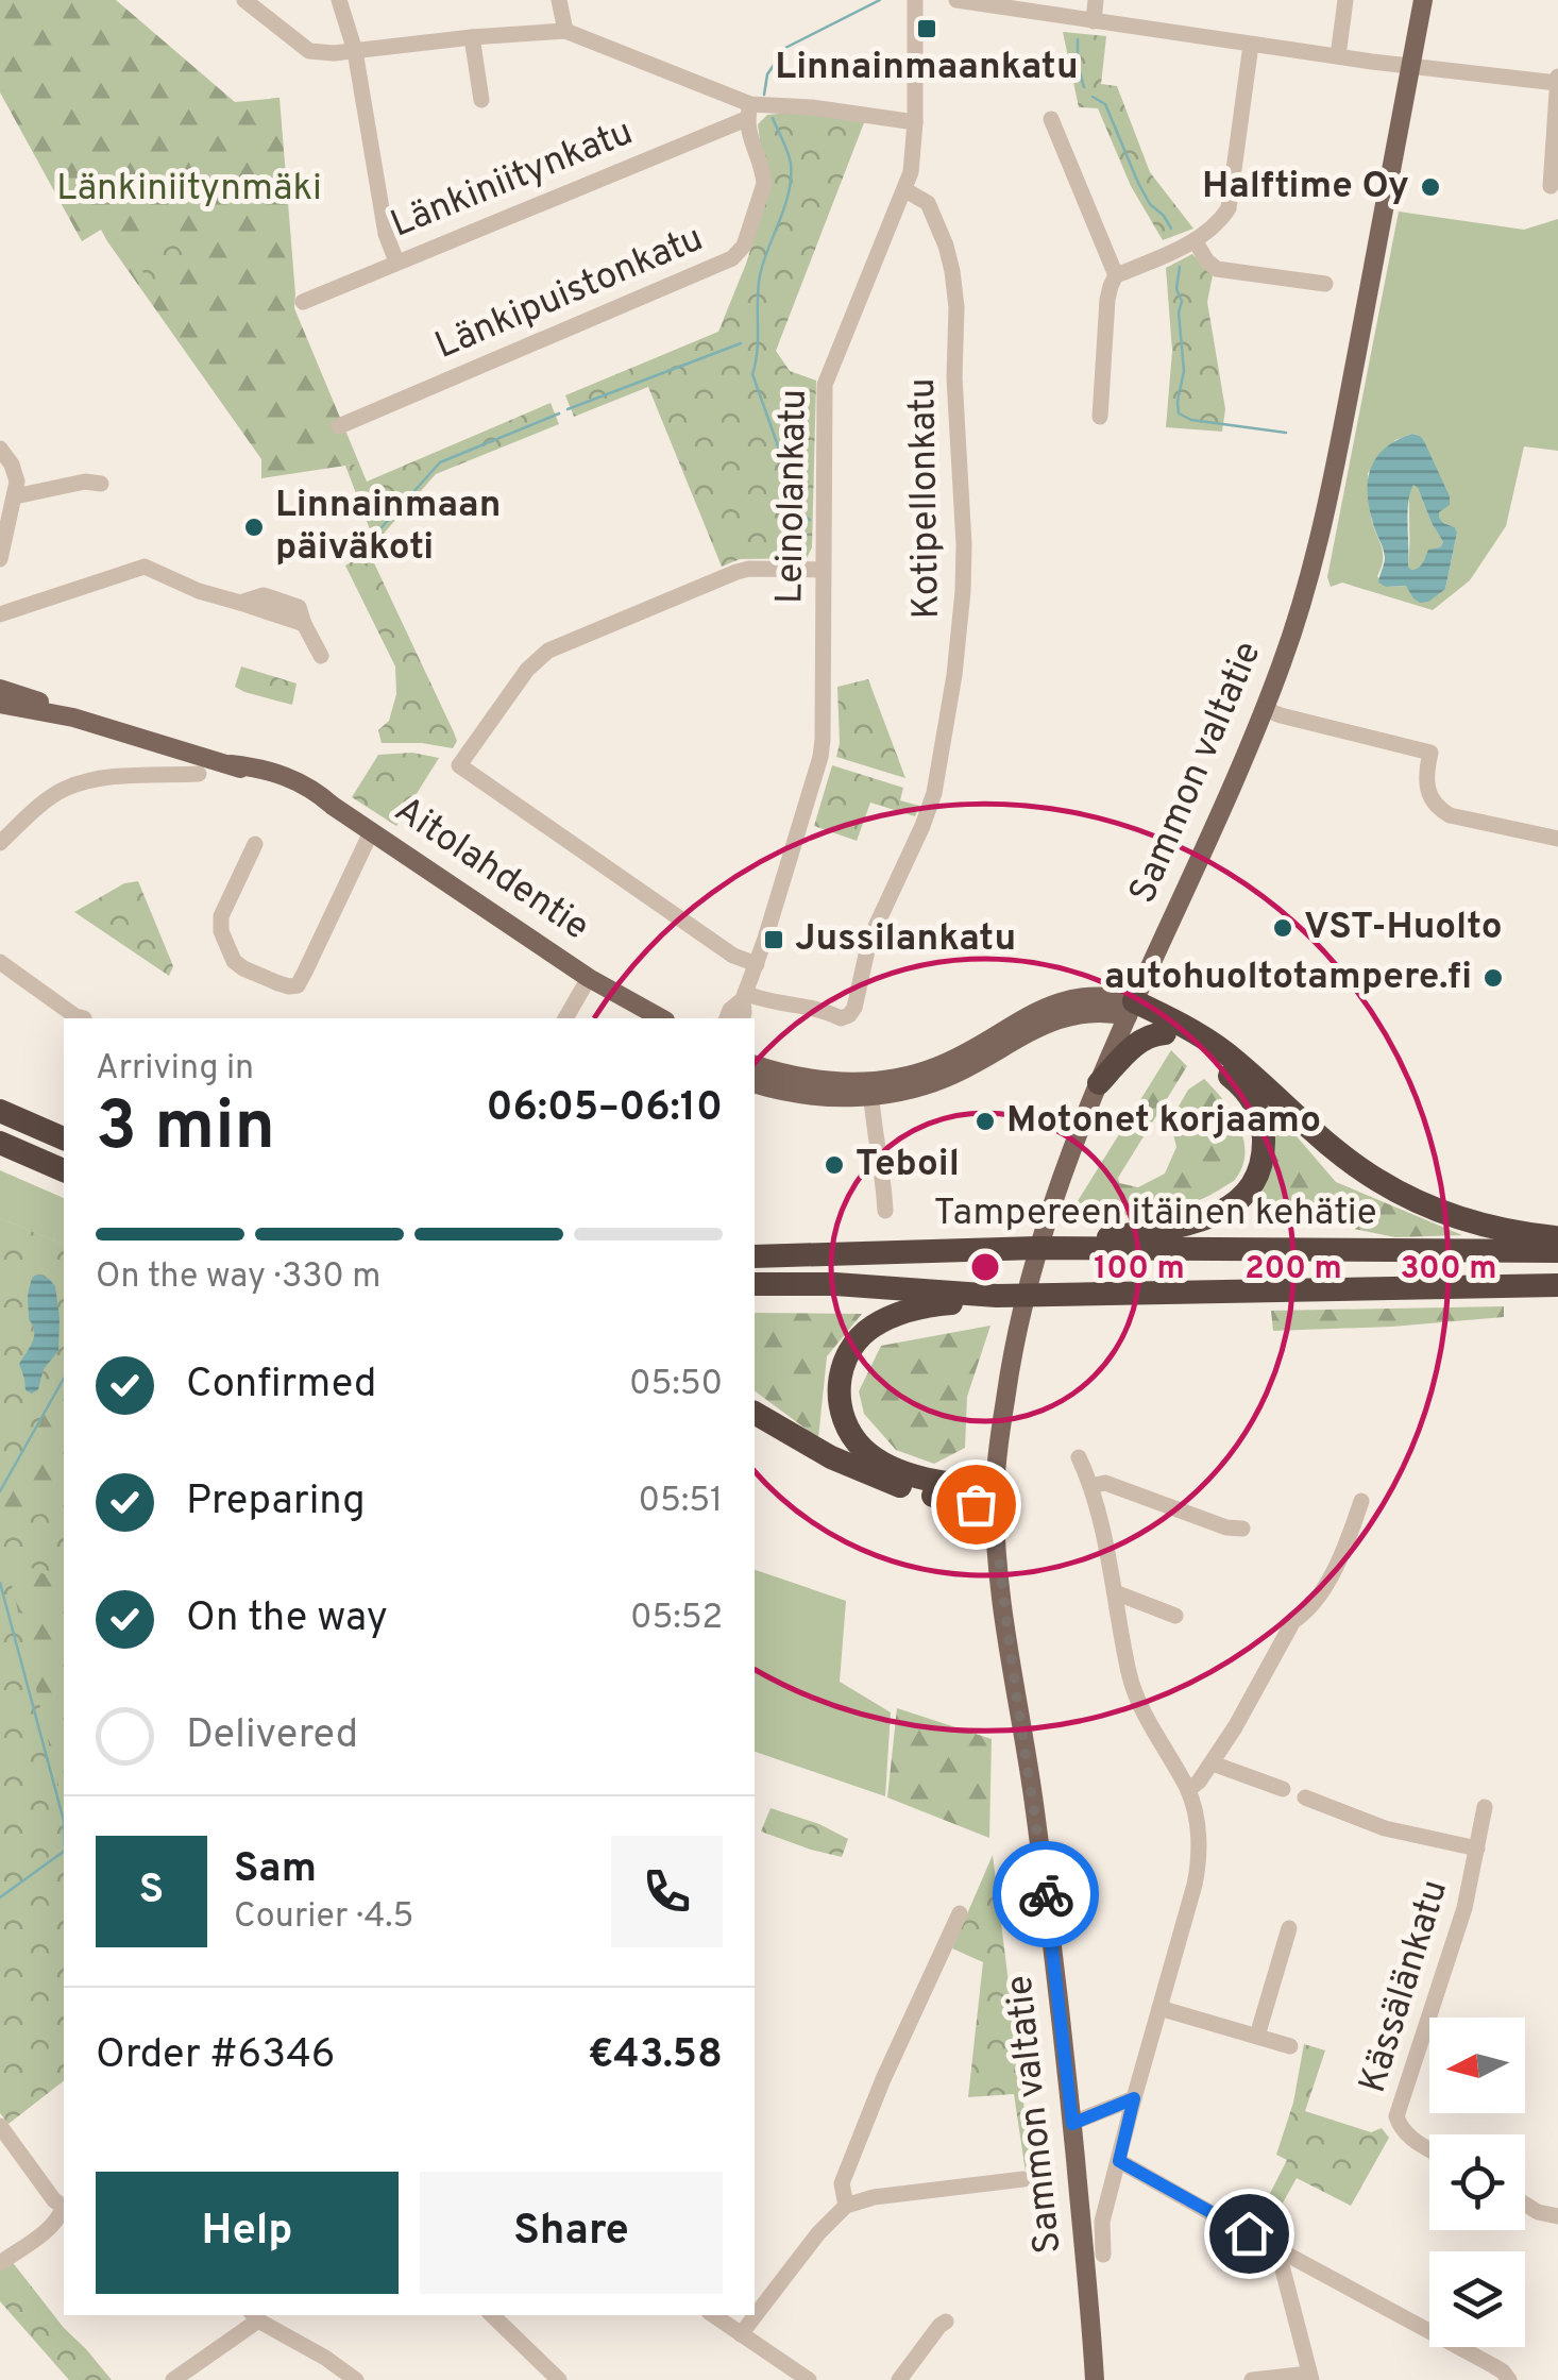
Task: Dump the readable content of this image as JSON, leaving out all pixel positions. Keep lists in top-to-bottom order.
{
  "streets": {
    "highway": ["Tampereen itäinen kehätie"],
    "main road": ["Sammon valtatie", "Aitolahdentie"],
    "street": [
      "Länkiniitynkatu",
      "Länkipuistonkatu",
      "Leinolankatu",
      "Kotipellonkatu",
      "Kässälänkatu"
    ]
  },
  "crossings": [
    ["Länkiniitynkatu", "Länkipuistonkatu"],
    ["Leinolankatu", "Kotipellonkatu"]
  ],
  "parks": ["Länkiniitynmäki"],
  "places": {
    "transit": ["Linnainmaankatu", "Jussilankatu"],
    "other": [
      "Halftime Oy",
      "Linnainmaan päiväkoti",
      "VST-Huolto",
      "autohuoltotampere.fi",
      "Motonet korjaamo",
      "Teboil"
    ]
  },
  "north": "left",
  "page": {
    "heading": ["3 min", "Arriving in", "06:05–06:10"],
    "panel": [
      "Sam",
      "Courier · 4.5",
      "Order #6346",
      "€43.58"
    ],
    "bar": "On the way · 330 m",
    "list": [
      ["Confirmed", "05:50"],
      ["Preparing", "05:51"],
      ["On the way", "05:52"],
      "Delivered"
    ],
    "round": "S",
    "buttons": ["Help", "Share"]
  },
  "rings": ["100 m", "200 m", "300 m"]
}
